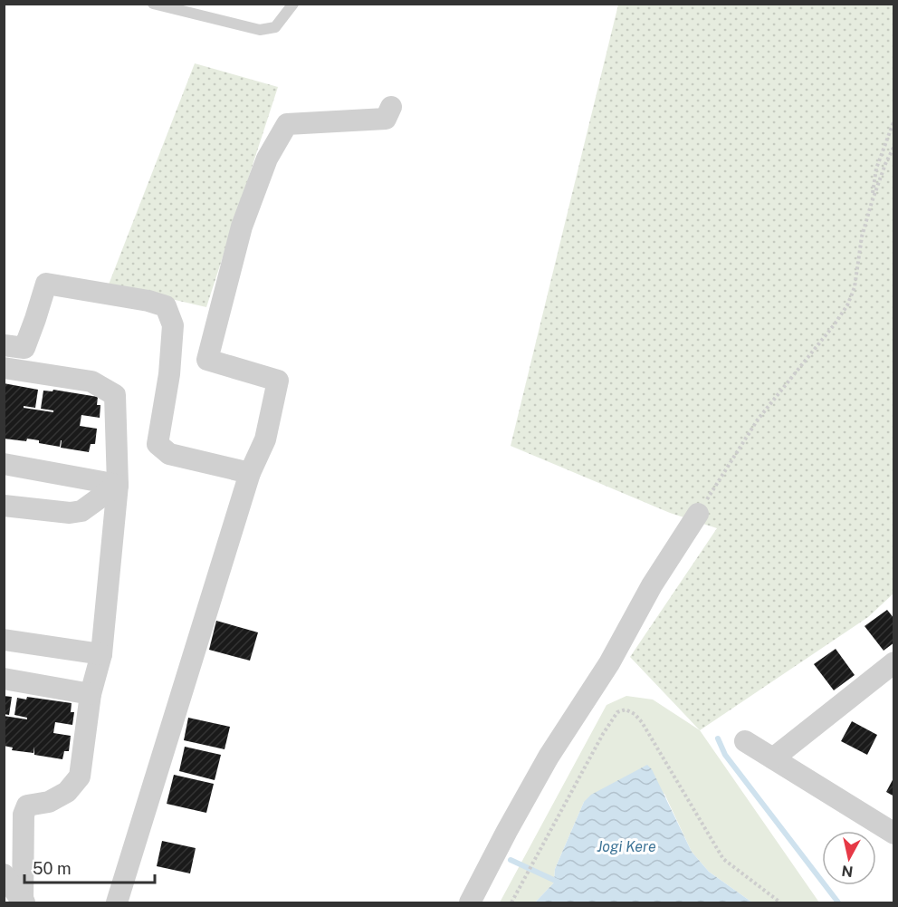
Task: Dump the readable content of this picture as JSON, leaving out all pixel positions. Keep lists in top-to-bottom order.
{
  "water": ["Jogi Kere"],
  "scale_bar": "50 m",
  "north": "bottom"
}
